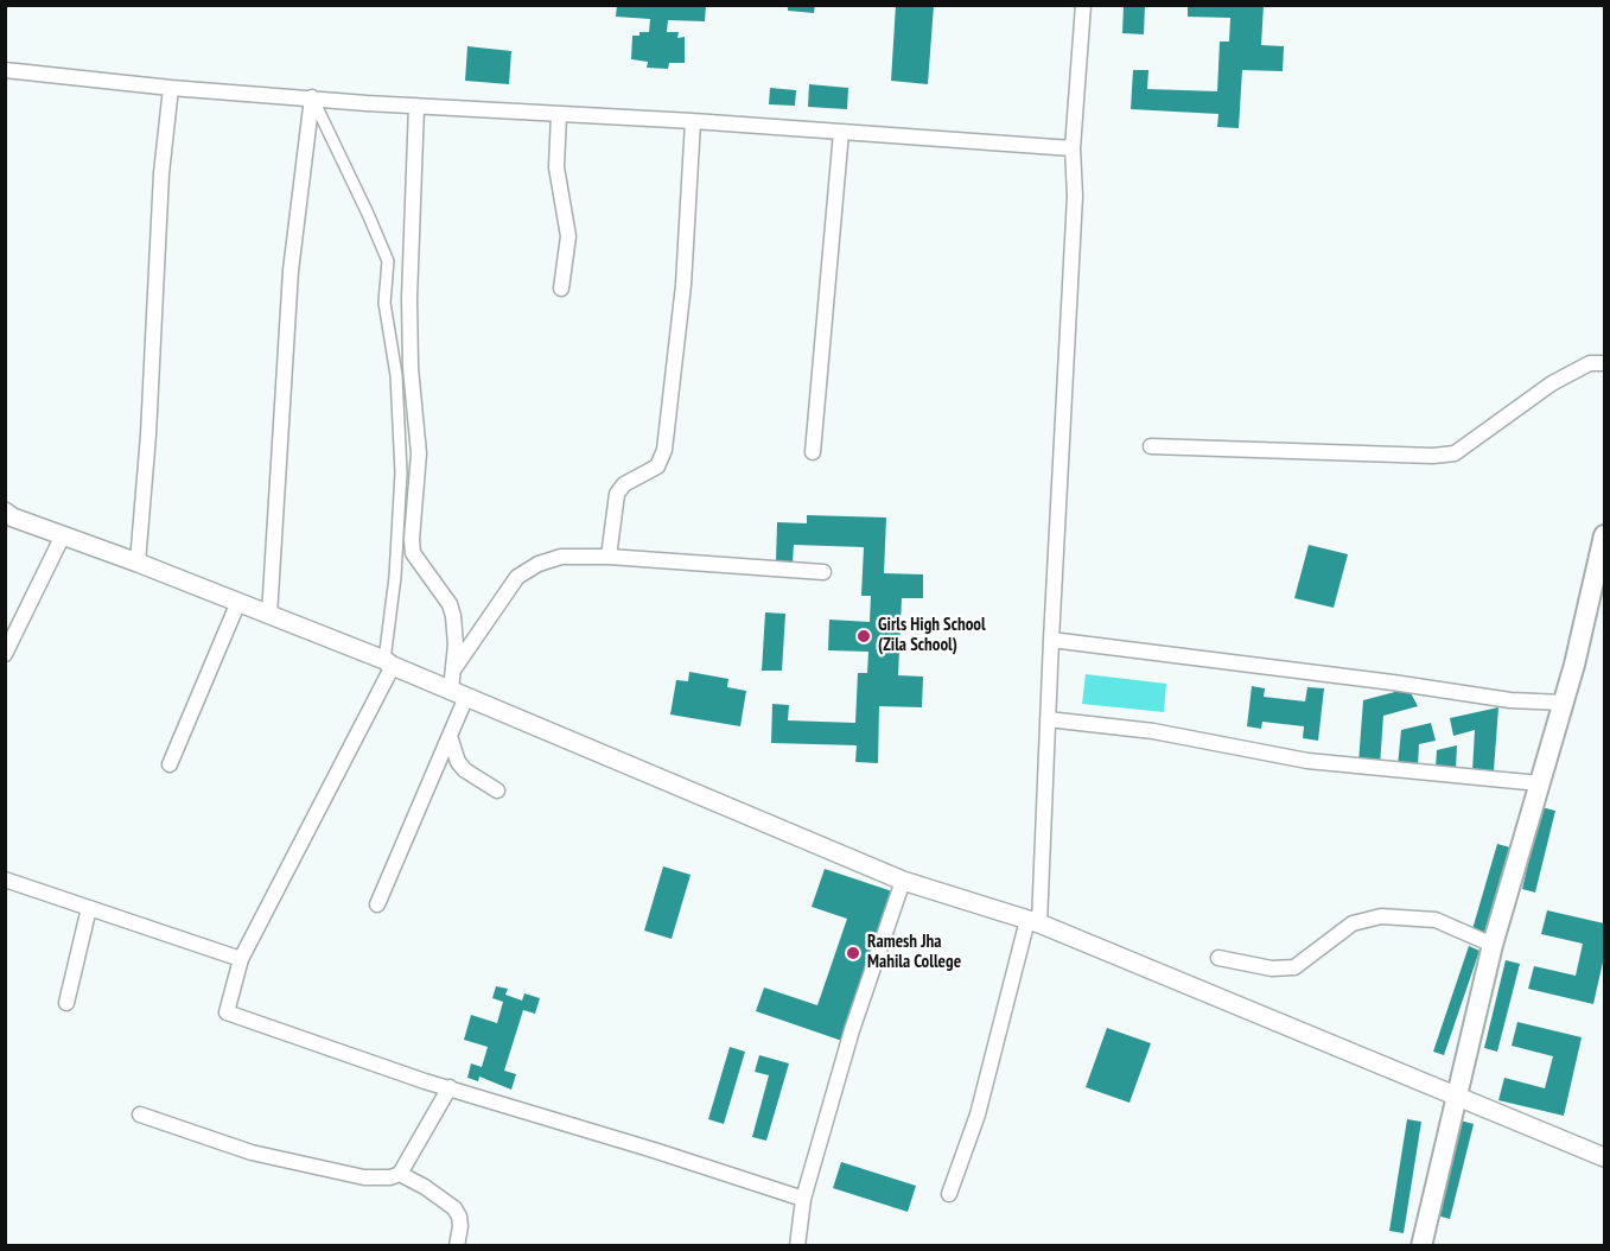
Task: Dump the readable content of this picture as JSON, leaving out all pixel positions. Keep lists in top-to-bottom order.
{
  "places": ["Girls High School (Zila School)", "Ramesh Jha Mahila College"]
}
